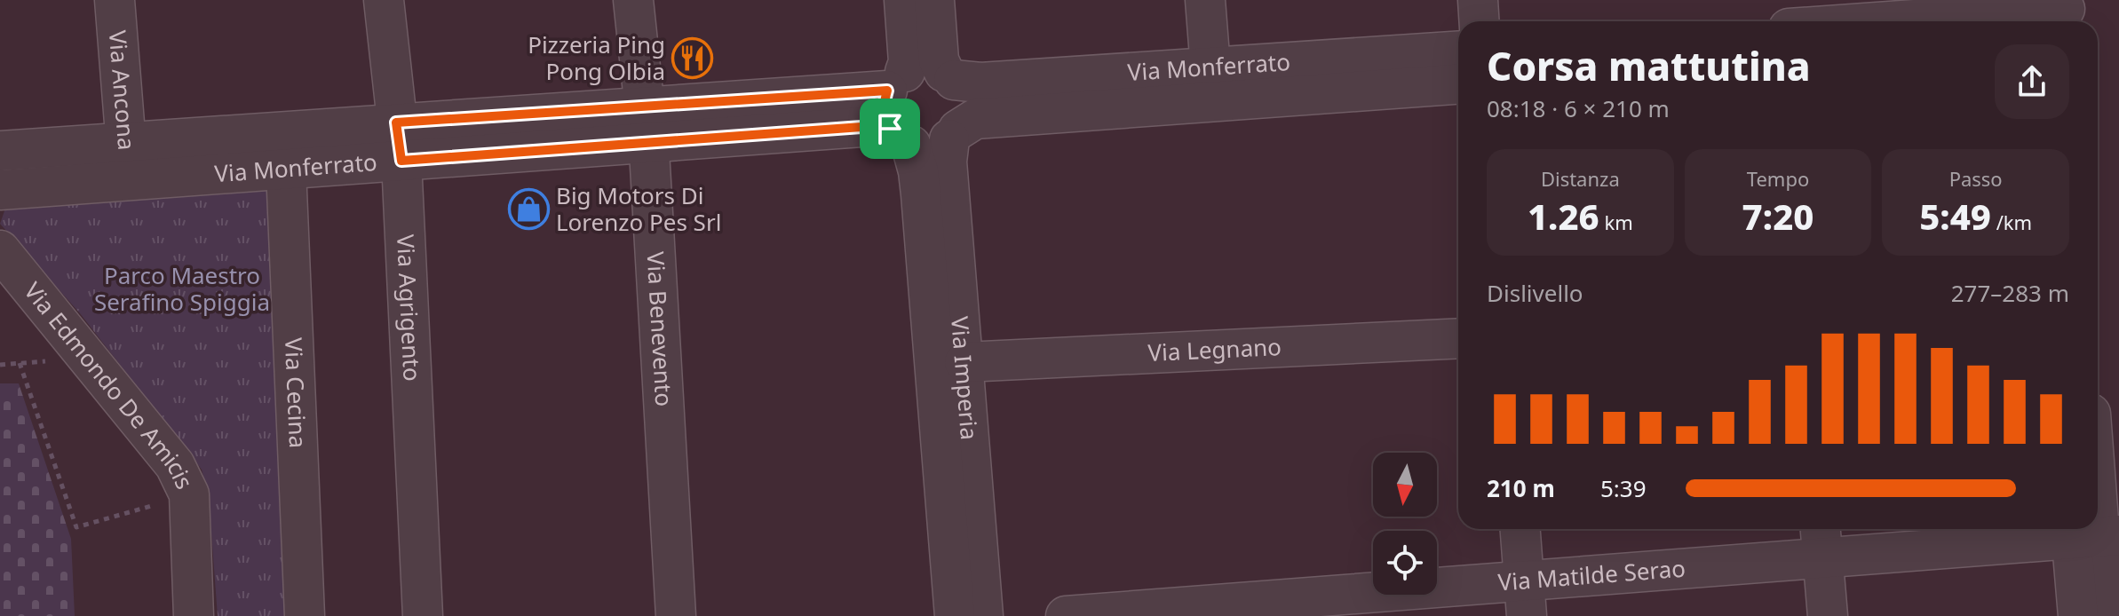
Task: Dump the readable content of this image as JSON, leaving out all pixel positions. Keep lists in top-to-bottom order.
{
  "streets": {
    "street": [
      "Via Monferrato",
      "Via Ancona",
      "Via Agrigento",
      "Via Benevento",
      "Via Legnano",
      "Via Imperia",
      "Via Edmondo De Amicis",
      "Via Cecina",
      "Via Matilde Serao"
    ]
  },
  "crossings": [
    ["Via Monferrato", "Via Ancona"],
    ["Via Monferrato", "Via Agrigento"],
    ["Via Monferrato", "Via Benevento"],
    ["Via Monferrato", "Via Imperia"],
    ["Via Monferrato", "Via Cecina"],
    ["Via Legnano", "Via Imperia"]
  ],
  "parks": ["Parco Maestro Serafino Spiggia"],
  "places": {
    "restaurant": ["Pizzeria Ping Pong Olbia"],
    "shop": ["Big Motors Di Lorenzo Pes Srl"]
  },
  "north": "bottom",
  "page": {
    "heading": ["Corsa mattutina", "08:18 · 6 × 210 m"],
    "stats": [
      ["Distanza", "1.26 km"],
      ["Tempo", "7:20"],
      ["Passo", "5:49 /km"]
    ],
    "chart": ["Dislivello", "277–283 m"],
    "list": [
      {
        "name": "210 m",
        "note": "5:39"
      }
    ]
  }
}
